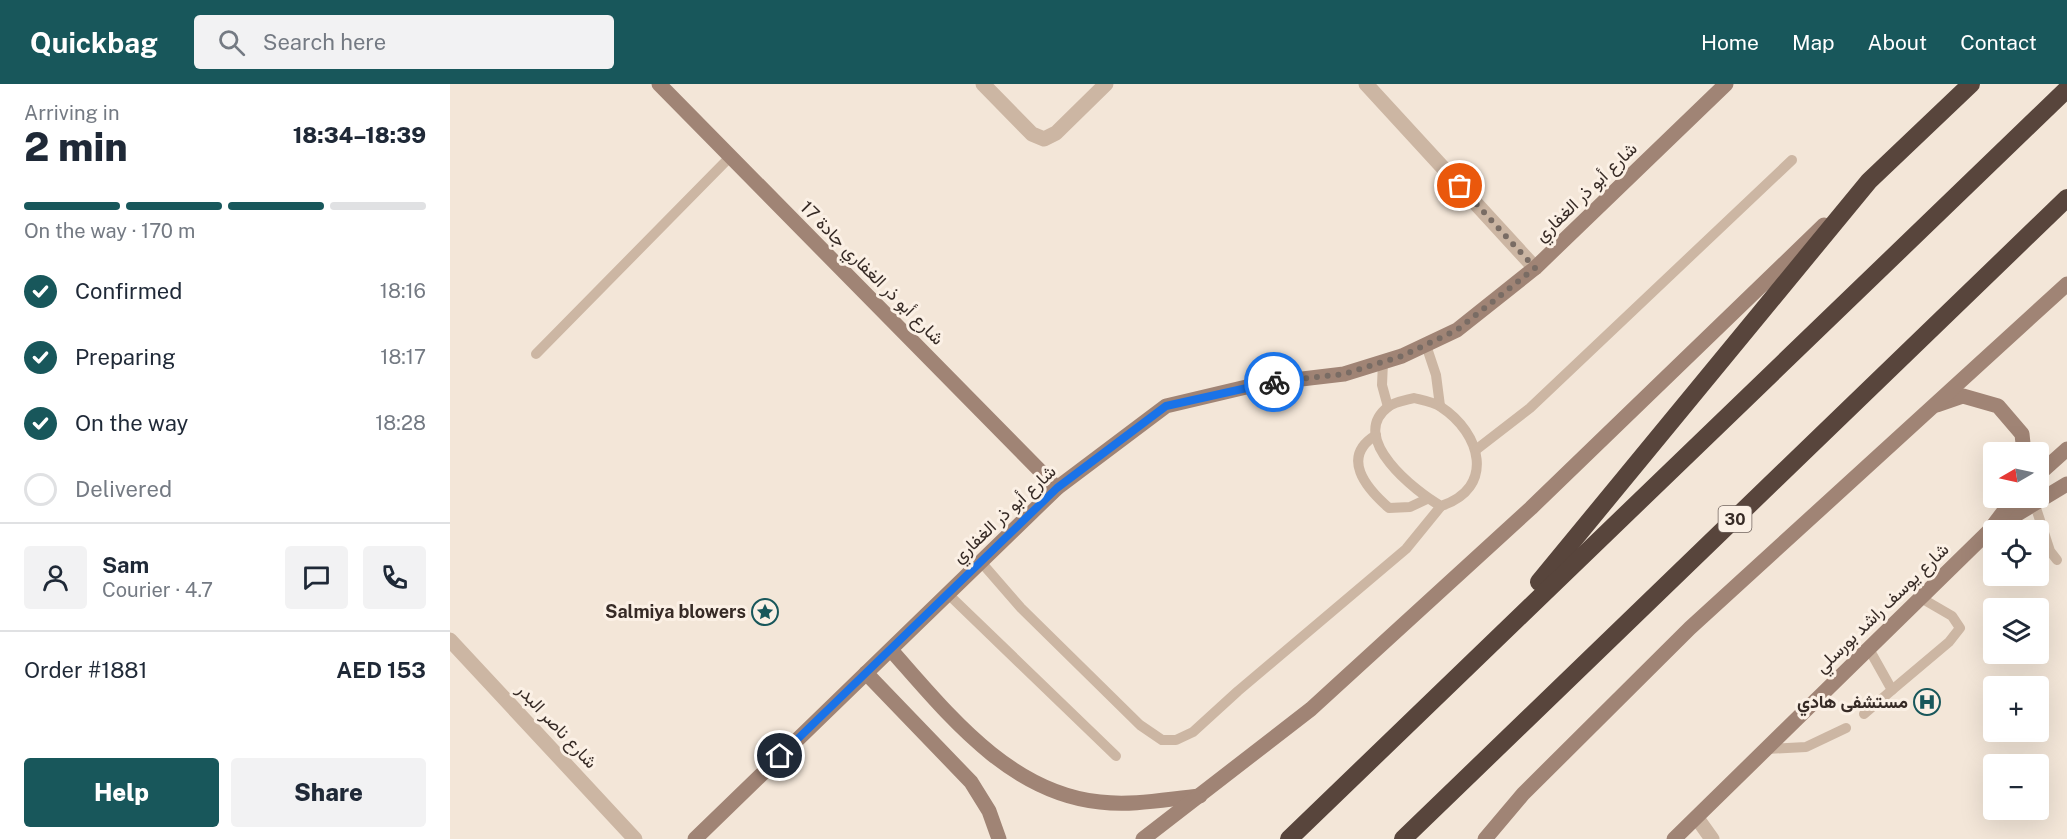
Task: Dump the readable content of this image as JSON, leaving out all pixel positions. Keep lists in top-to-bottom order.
{
  "streets": {
    "highway": ["30"],
    "street": [
      "شارع أبو ذر الغفاري",
      "شارع أبو ذر الغفاري جادة 17",
      "شارع يوسف راشد بورسلي",
      "شارع ناصر البدر"
    ]
  },
  "crossings": [
    ["شارع أبو ذر الغفاري", "شارع أبو ذر الغفاري جادة 17"]
  ],
  "places": {
    "place": ["Salmiya blowers"],
    "hospital": ["مستشفى هادي"]
  },
  "north": "left",
  "page": {
    "header": "Quickbag",
    "search": "Search here",
    "nav": [
      "Home",
      "Map",
      "About",
      "Contact"
    ],
    "heading": ["2 min", "Arriving in", "18:34–18:39"],
    "panel": [
      "Sam",
      "Courier · 4.7",
      "Order #1881",
      "AED 153"
    ],
    "bar": "On the way · 170 m",
    "list": [
      ["Confirmed", "18:16"],
      ["Preparing", "18:17"],
      ["On the way", "18:28"],
      "Delivered"
    ],
    "map_buttons": ["+", "−"],
    "buttons": ["Help", "Share"]
  }
}
